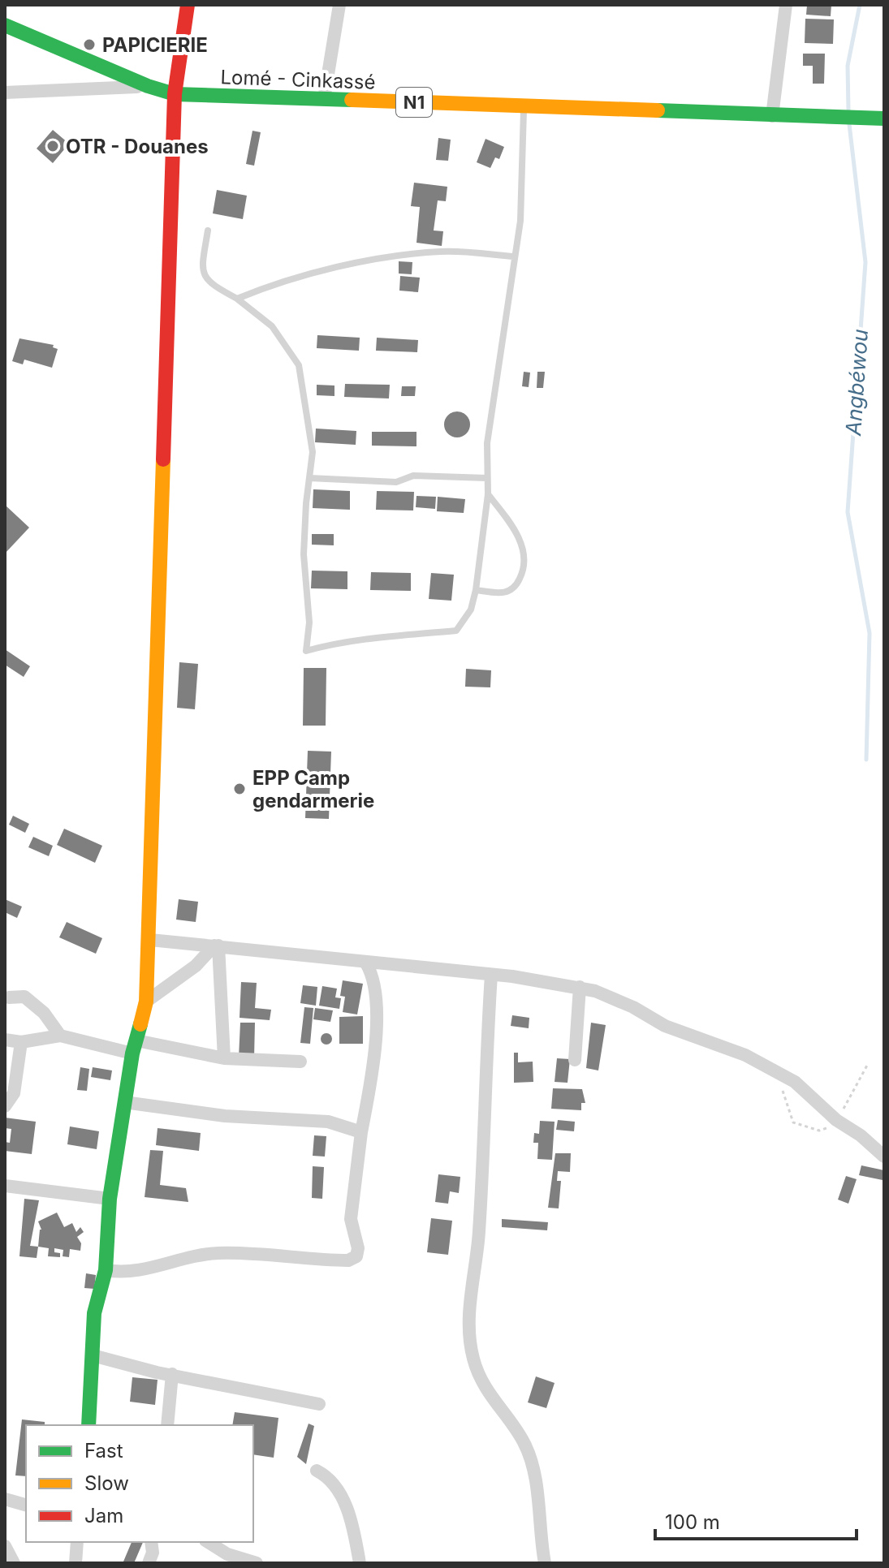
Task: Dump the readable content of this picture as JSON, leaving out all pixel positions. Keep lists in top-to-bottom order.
{
  "streets": {
    "main road": ["Lomé - Cinkassé", "N1"]
  },
  "water": ["Angbéwou"],
  "places": ["PAPICIERIE", "OTR - Douanes", "EPP Camp gendarmerie"],
  "legend": ["Fast", "Slow", "Jam"],
  "scale_bar": "100 m"
}
